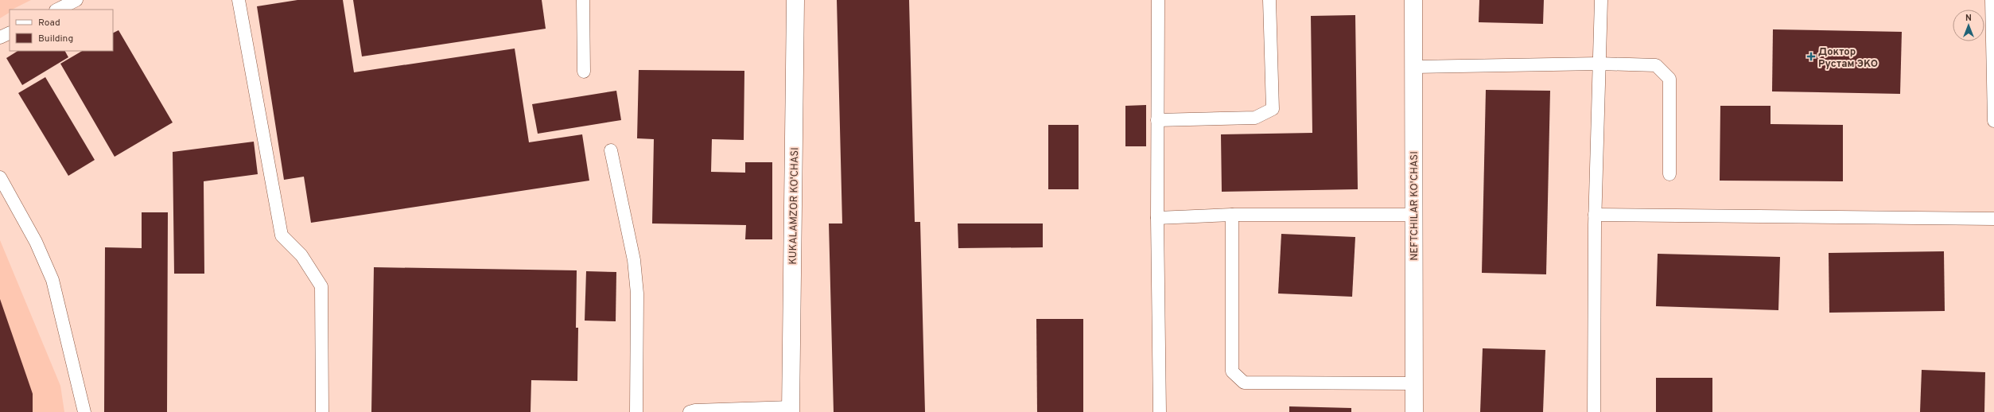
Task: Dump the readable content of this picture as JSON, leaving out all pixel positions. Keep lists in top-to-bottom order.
{
  "streets": {
    "street": ["KUKALAMZOR KO'CHASI", "NEFTCHILAR KO'CHASI"]
  },
  "places": {
    "health": ["Доктор Рустам ЭКО"]
  },
  "legend": ["Road", "Building"],
  "north": "top"
}
